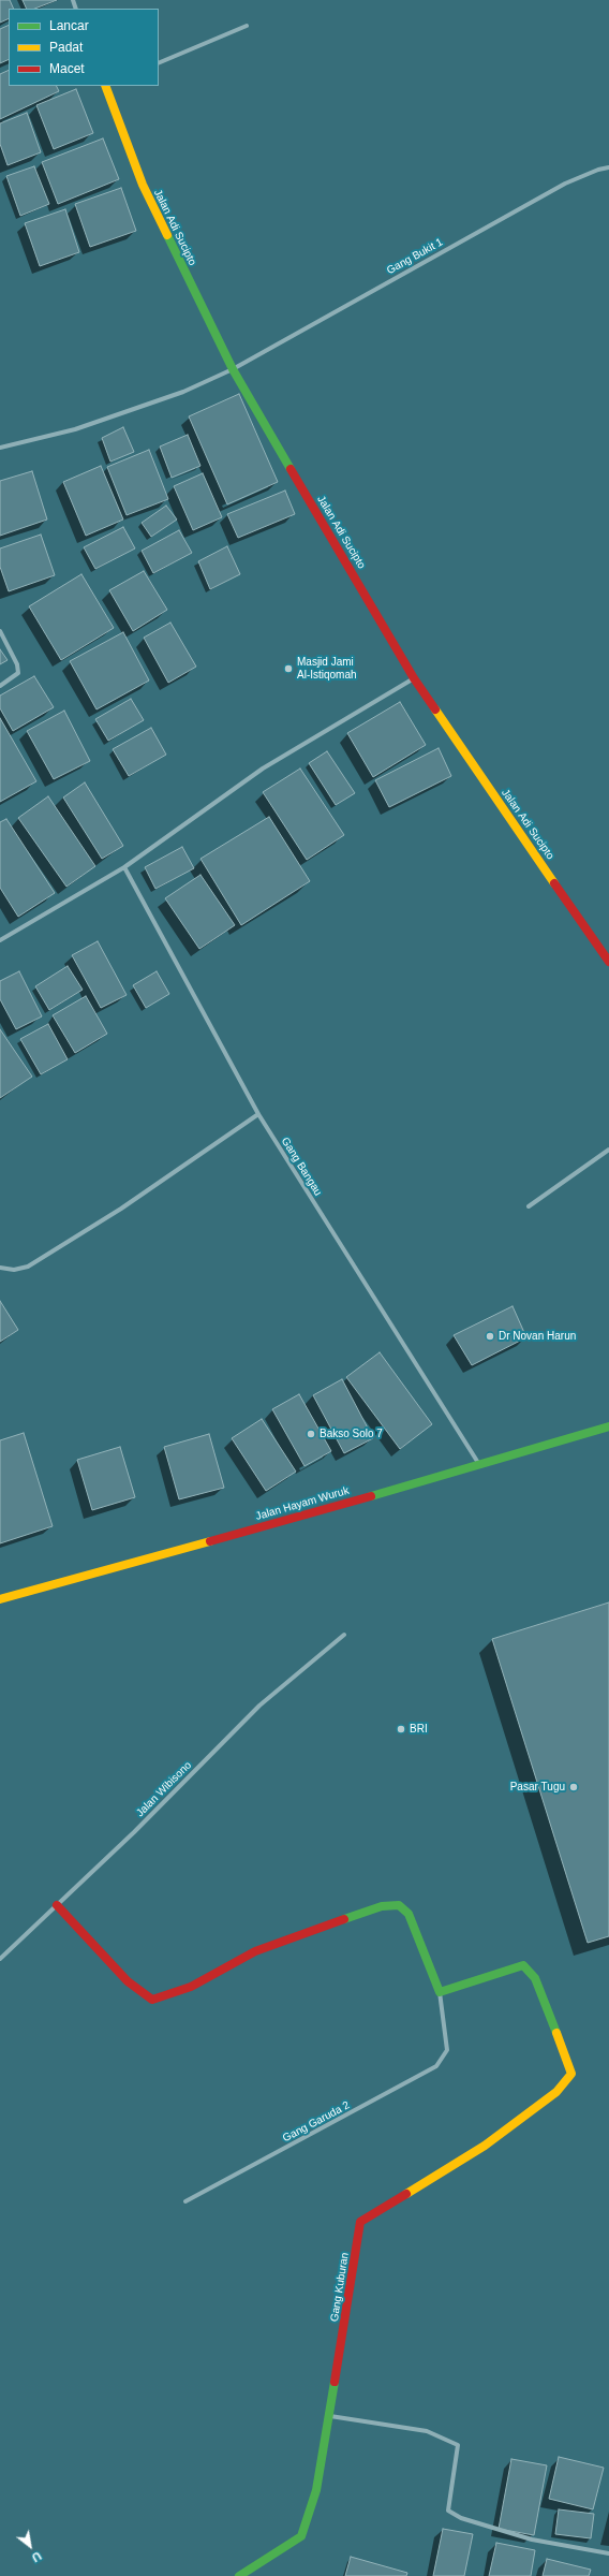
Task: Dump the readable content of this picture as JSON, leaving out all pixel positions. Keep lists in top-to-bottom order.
{
  "streets": {
    "street": [
      "Jalan Adi Sucipto",
      "Gang Bukit 1",
      "Gang Bangau",
      "Jalan Hayam Wuruk",
      "Jalan Wibisono",
      "Gang Garuda 2",
      "Gang Kuburan"
    ]
  },
  "crossings": [
    ["Jalan Adi Sucipto", "Gang Bukit 1"],
    ["Gang Bangau", "Jalan Hayam Wuruk"],
    ["Gang Garuda 2", "Gang Kuburan"]
  ],
  "places": [
    "Masjid Jami Al-Istiqomah",
    "Dr Novan Harun",
    "Bakso Solo 7",
    "BRI",
    "Pasar Tugu"
  ],
  "legend": ["Lancar", "Padat", "Macet"],
  "north": "bottom right"
}
